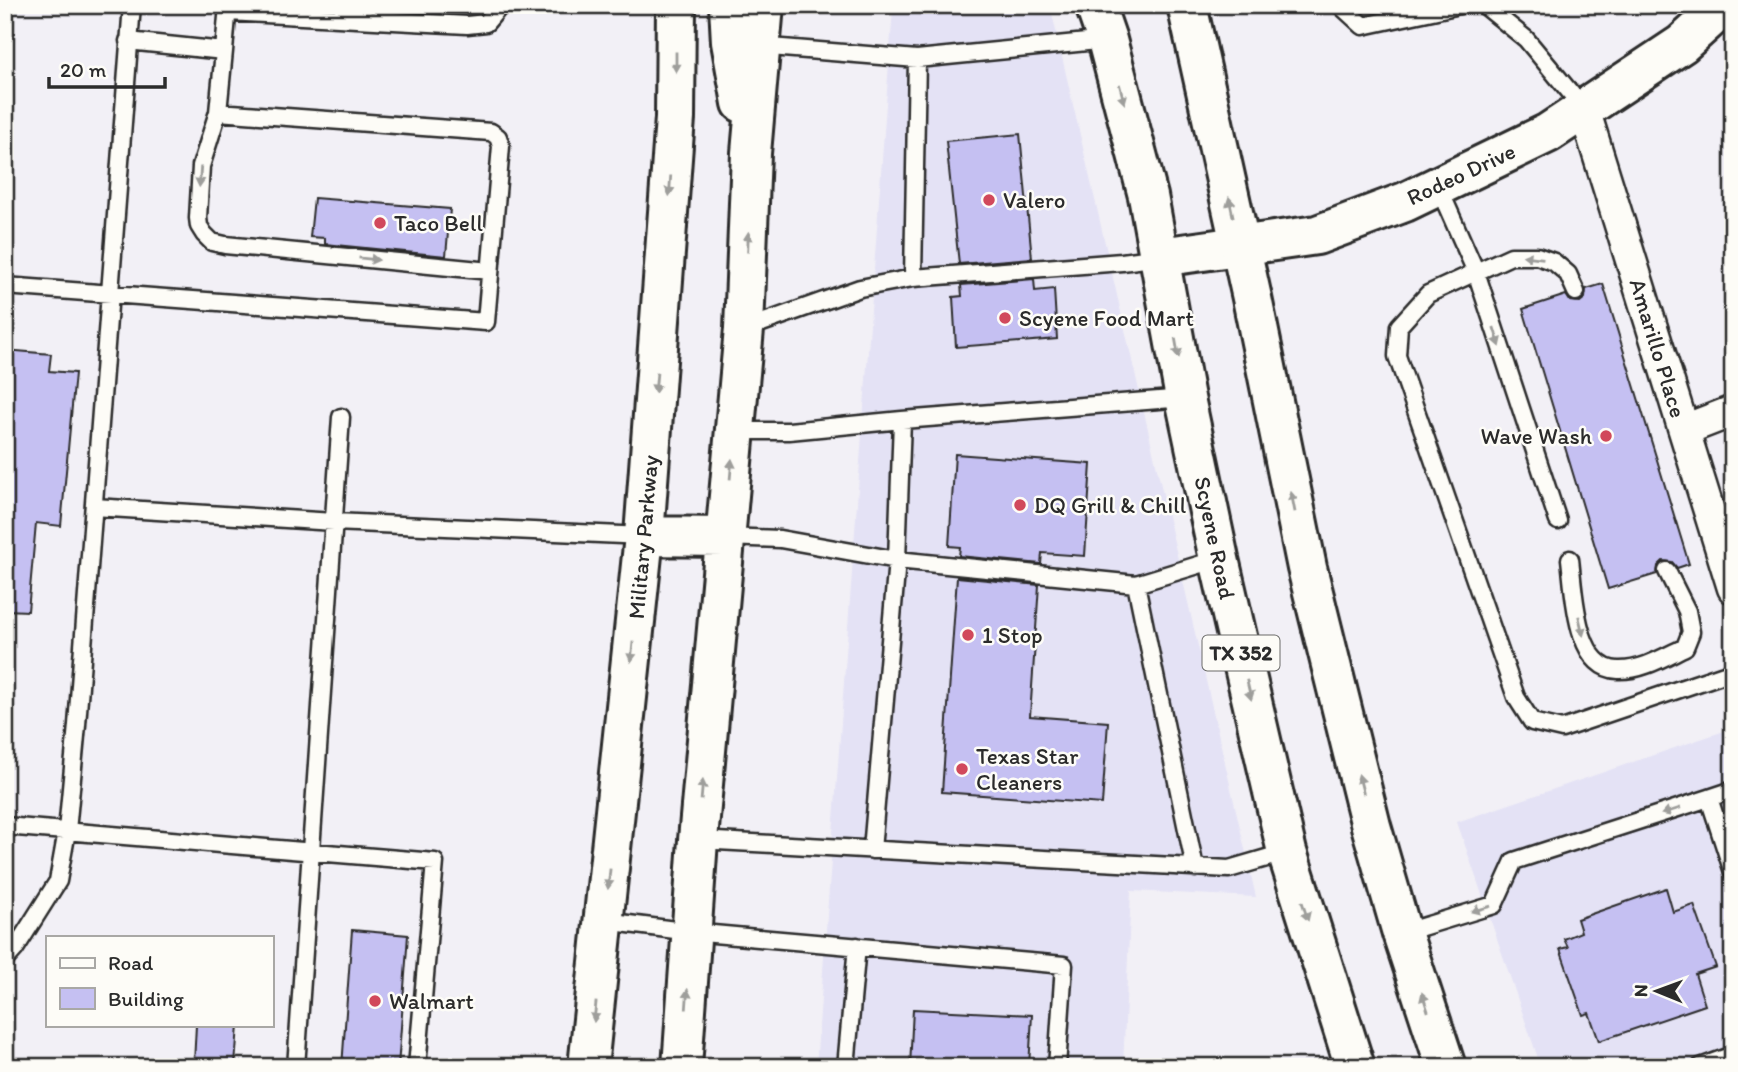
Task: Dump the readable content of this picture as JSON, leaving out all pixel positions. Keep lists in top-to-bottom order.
{
  "streets": {
    "main road": [
      "Rodeo Drive",
      "Military Parkway",
      "Scyene Road",
      "TX 352"
    ],
    "street": ["Amarillo Place"]
  },
  "crossings": [
    ["Rodeo Drive", "Amarillo Place"],
    ["Rodeo Drive", "Scyene Road"]
  ],
  "places": [
    "Valero",
    "Taco Bell",
    "Scyene Food Mart",
    "Wave Wash",
    "DQ Grill & Chill",
    "1 Stop",
    "Texas Star Cleaners",
    "Walmart"
  ],
  "legend": ["Road", "Building"],
  "scale_bar": "20 m",
  "north": "left"
}
